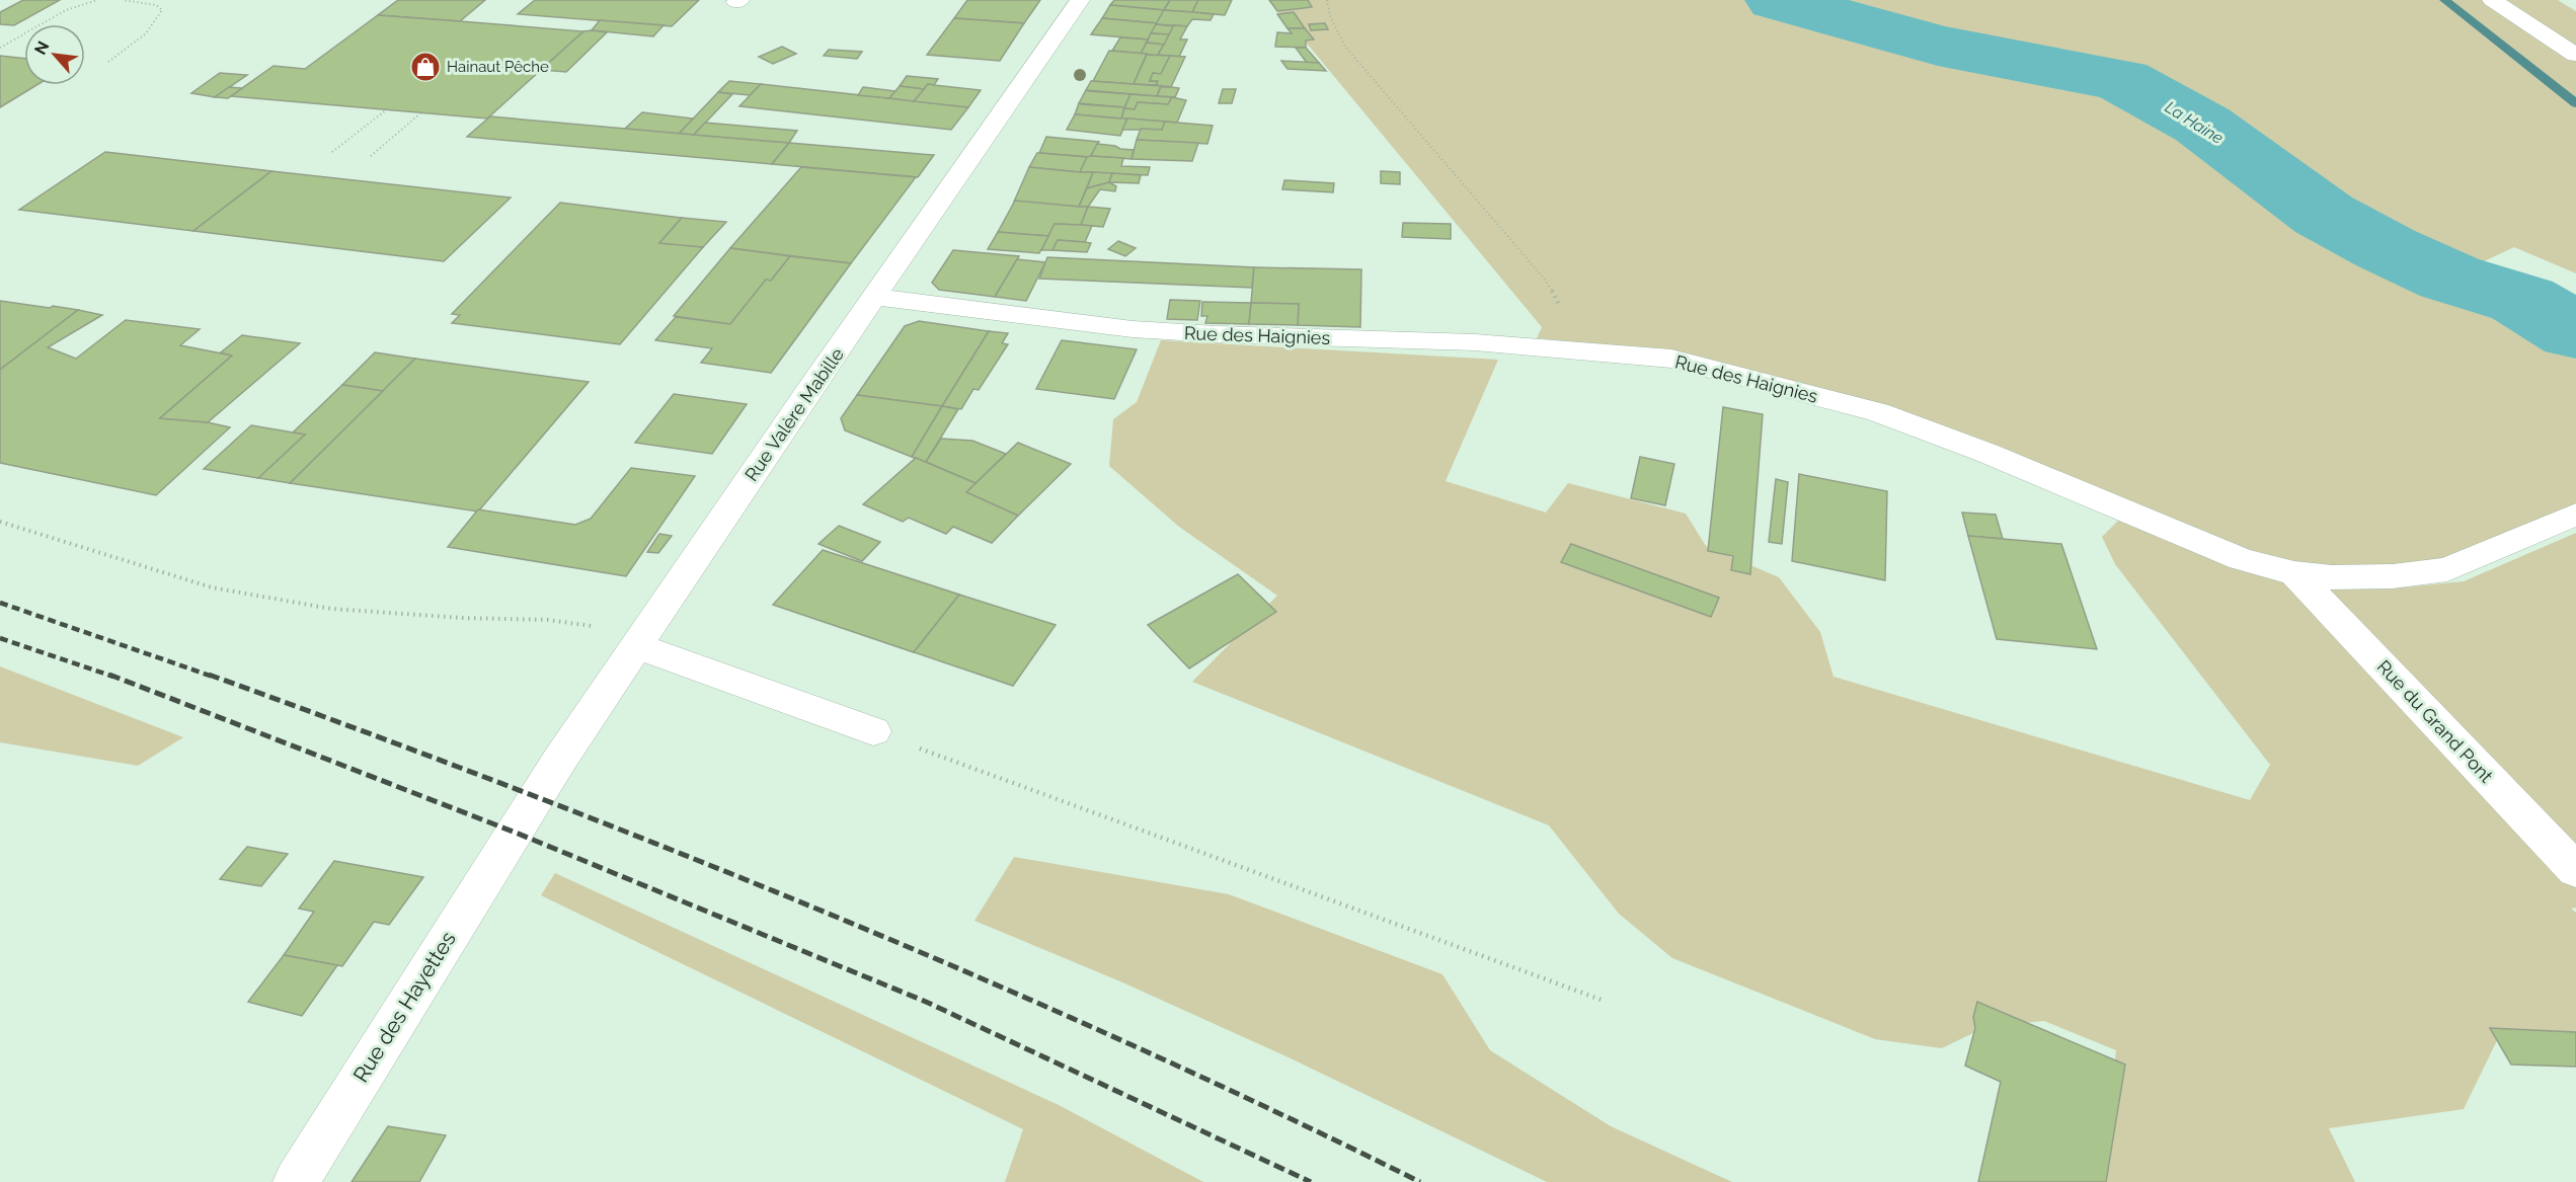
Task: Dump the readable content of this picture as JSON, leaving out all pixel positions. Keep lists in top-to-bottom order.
{
  "streets": {
    "street": [
      "Rue des Haignies",
      "Rue Valère Mabille",
      "Rue du Grand Pont",
      "Rue des Hayettes"
    ]
  },
  "crossings": [
    ["Rue des Haignies", "Rue Valère Mabille"],
    ["Rue des Haignies", "Rue du Grand Pont"],
    ["Rue Valère Mabille", "Rue des Hayettes"]
  ],
  "water": ["La Haine"],
  "places": {
    "shop": ["Hainaut Pêche"]
  },
  "north": "top left"
}
